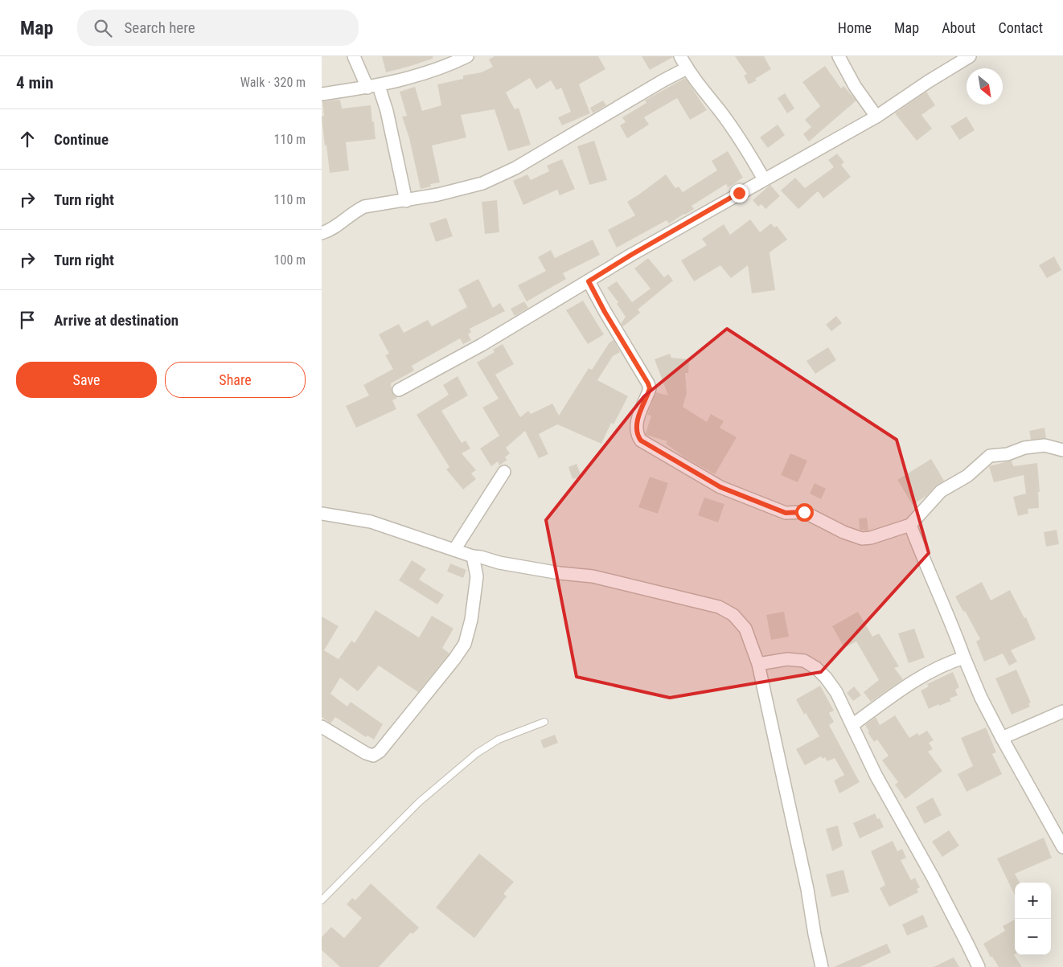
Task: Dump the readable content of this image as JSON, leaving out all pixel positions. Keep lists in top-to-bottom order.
{
  "north": "bottom right",
  "page": {
    "header": "Map",
    "search": "Search here",
    "nav": [
      "Home",
      "Map",
      "About",
      "Contact"
    ],
    "heading": ["4 min", "Walk · 320 m"],
    "list": [
      ["Continue", "110 m"],
      ["Turn right", "110 m"],
      ["Turn right", "100 m"],
      "Arrive at destination"
    ],
    "buttons": ["Save", "Share"],
    "map_buttons": ["+", "−"]
  }
}
